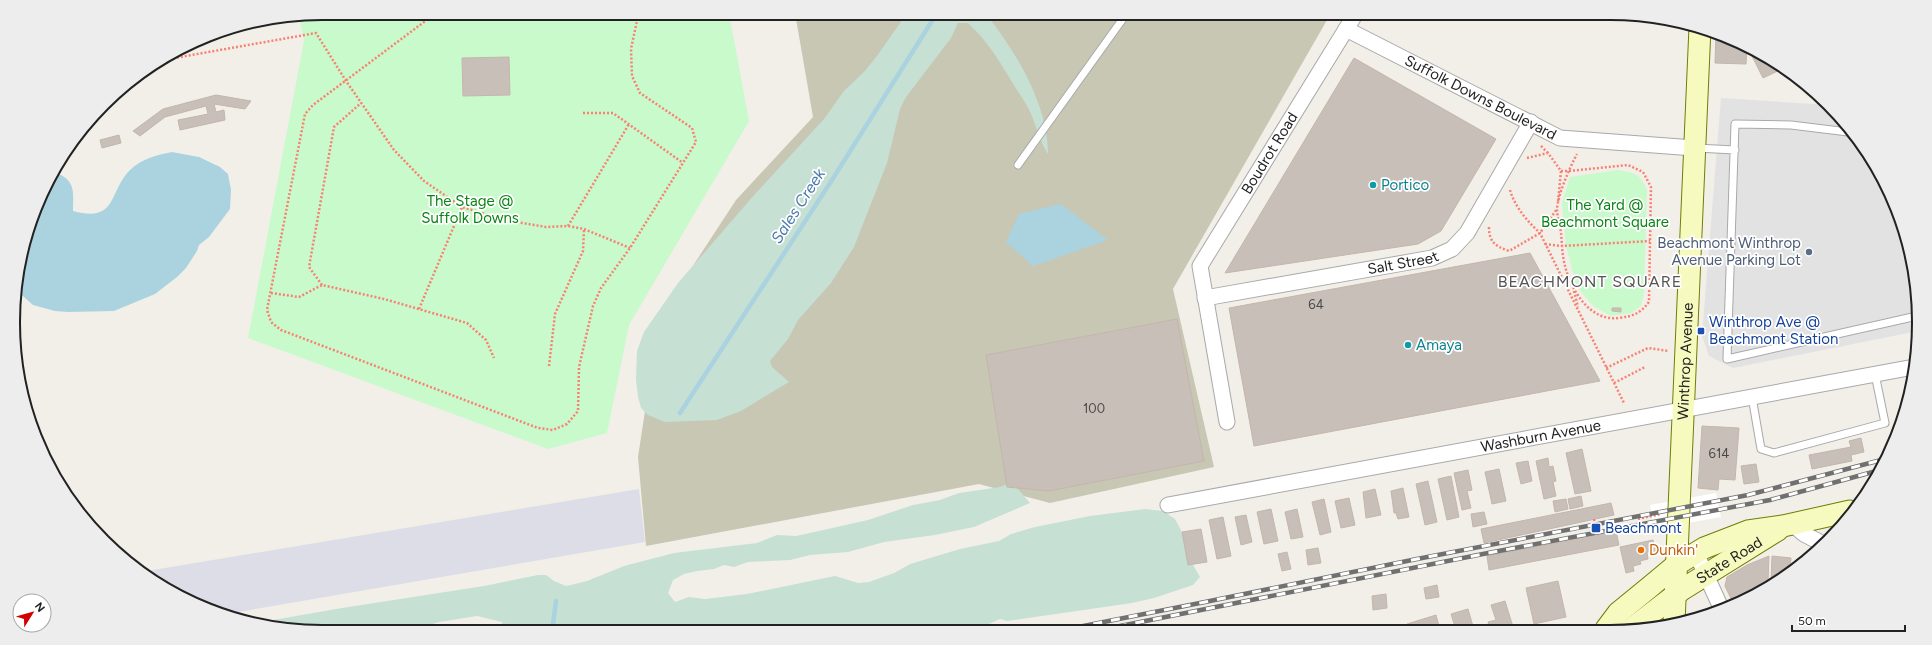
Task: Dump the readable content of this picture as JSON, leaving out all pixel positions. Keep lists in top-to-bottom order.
{
  "streets": {
    "main road": ["Winthrop Avenue", "State Road"],
    "street": [
      "Suffolk Downs Boulevard",
      "Boudrot Road",
      "Salt Street",
      "Washburn Avenue"
    ]
  },
  "crossings": [
    ["Suffolk Downs Boulevard", "Boudrot Road"],
    ["Suffolk Downs Boulevard", "Salt Street"],
    ["Suffolk Downs Boulevard", "Winthrop Avenue"],
    ["Boudrot Road", "Salt Street"],
    ["Winthrop Avenue", "Washburn Avenue"],
    ["Winthrop Avenue", "State Road"]
  ],
  "districts": ["BEACHMONT SQUARE"],
  "water": ["Sales Creek"],
  "parks": ["The Stage @ Suffolk Downs", "The Yard @ Beachmont Square"],
  "places": {
    "other": [
      "Portico",
      "Beachmont Winthrop Avenue Parking Lot",
      "Amaya",
      "Dunkin'"
    ],
    "transit": ["Winthrop Ave @ Beachmont Station", "Beachmont"]
  },
  "house_numbers": ["64", "100", "614"],
  "scale_bar": "50 m",
  "north": "top right"
}
